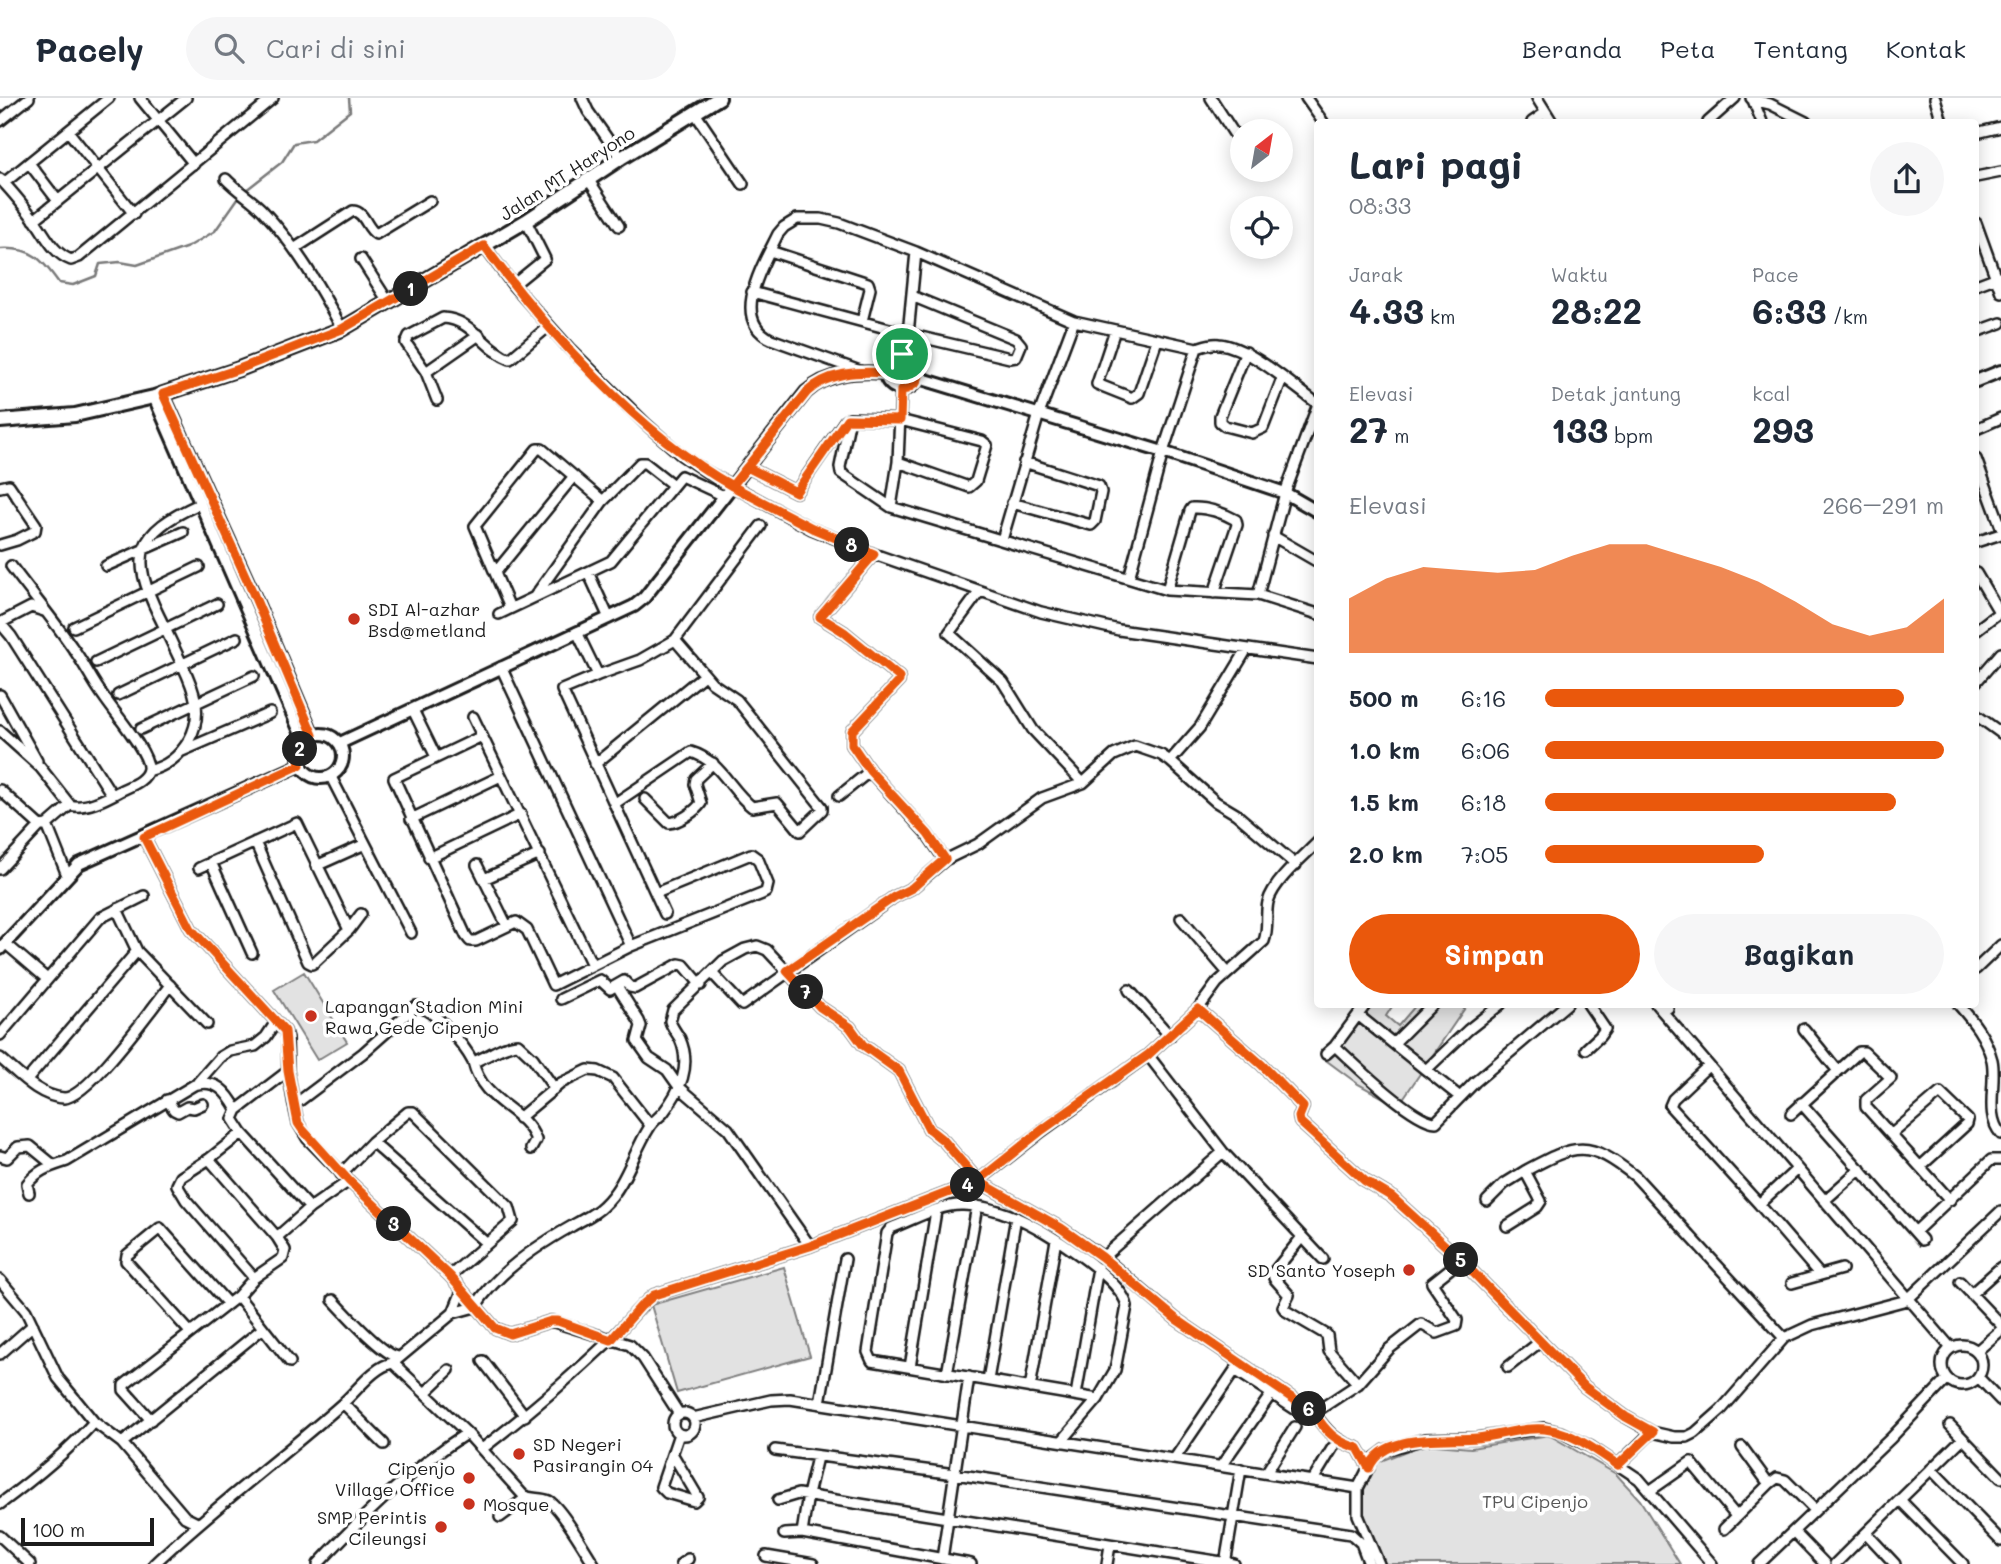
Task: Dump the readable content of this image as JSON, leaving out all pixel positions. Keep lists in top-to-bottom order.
{
  "streets": {
    "main road": ["Jalan MT Haryono"]
  },
  "parks": ["TPU Cipenjo"],
  "places": [
    "SDI Al-azhar Bsd@metland",
    "Lapangan Stadion Mini Rawa Gede Cipenjo",
    "SD Santo Yoseph",
    "SD Negeri Pasirangin 04",
    "Cipenjo Village Office",
    "Mosque",
    "SMP Perintis Cileungsi"
  ],
  "scale_bar": "100 m",
  "north": "top right",
  "page": {
    "header": "Pacely",
    "search": "Cari di sini",
    "nav": [
      "Beranda",
      "Peta",
      "Tentang",
      "Kontak"
    ],
    "heading": ["Lari pagi", "08:33"],
    "stats": [
      ["Jarak", "4.33 km"],
      ["Waktu", "28:22"],
      ["Pace", "6:33 /km"],
      ["Elevasi", "27 m"],
      ["Detak jantung", "133 bpm"],
      ["kcal", "293"]
    ],
    "pins": [
      "1",
      "8",
      "2",
      "7",
      "4",
      "3",
      "5",
      "6"
    ],
    "chart": ["Elevasi", "266–291 m"],
    "list": [
      {
        "name": "500 m",
        "note": "6:16"
      },
      {
        "name": "1.0 km",
        "note": "6:06"
      },
      {
        "name": "1.5 km",
        "note": "6:18"
      },
      {
        "name": "2.0 km",
        "note": "7:05"
      }
    ],
    "buttons": ["Simpan", "Bagikan"],
    "scale": "100 m"
  }
}
